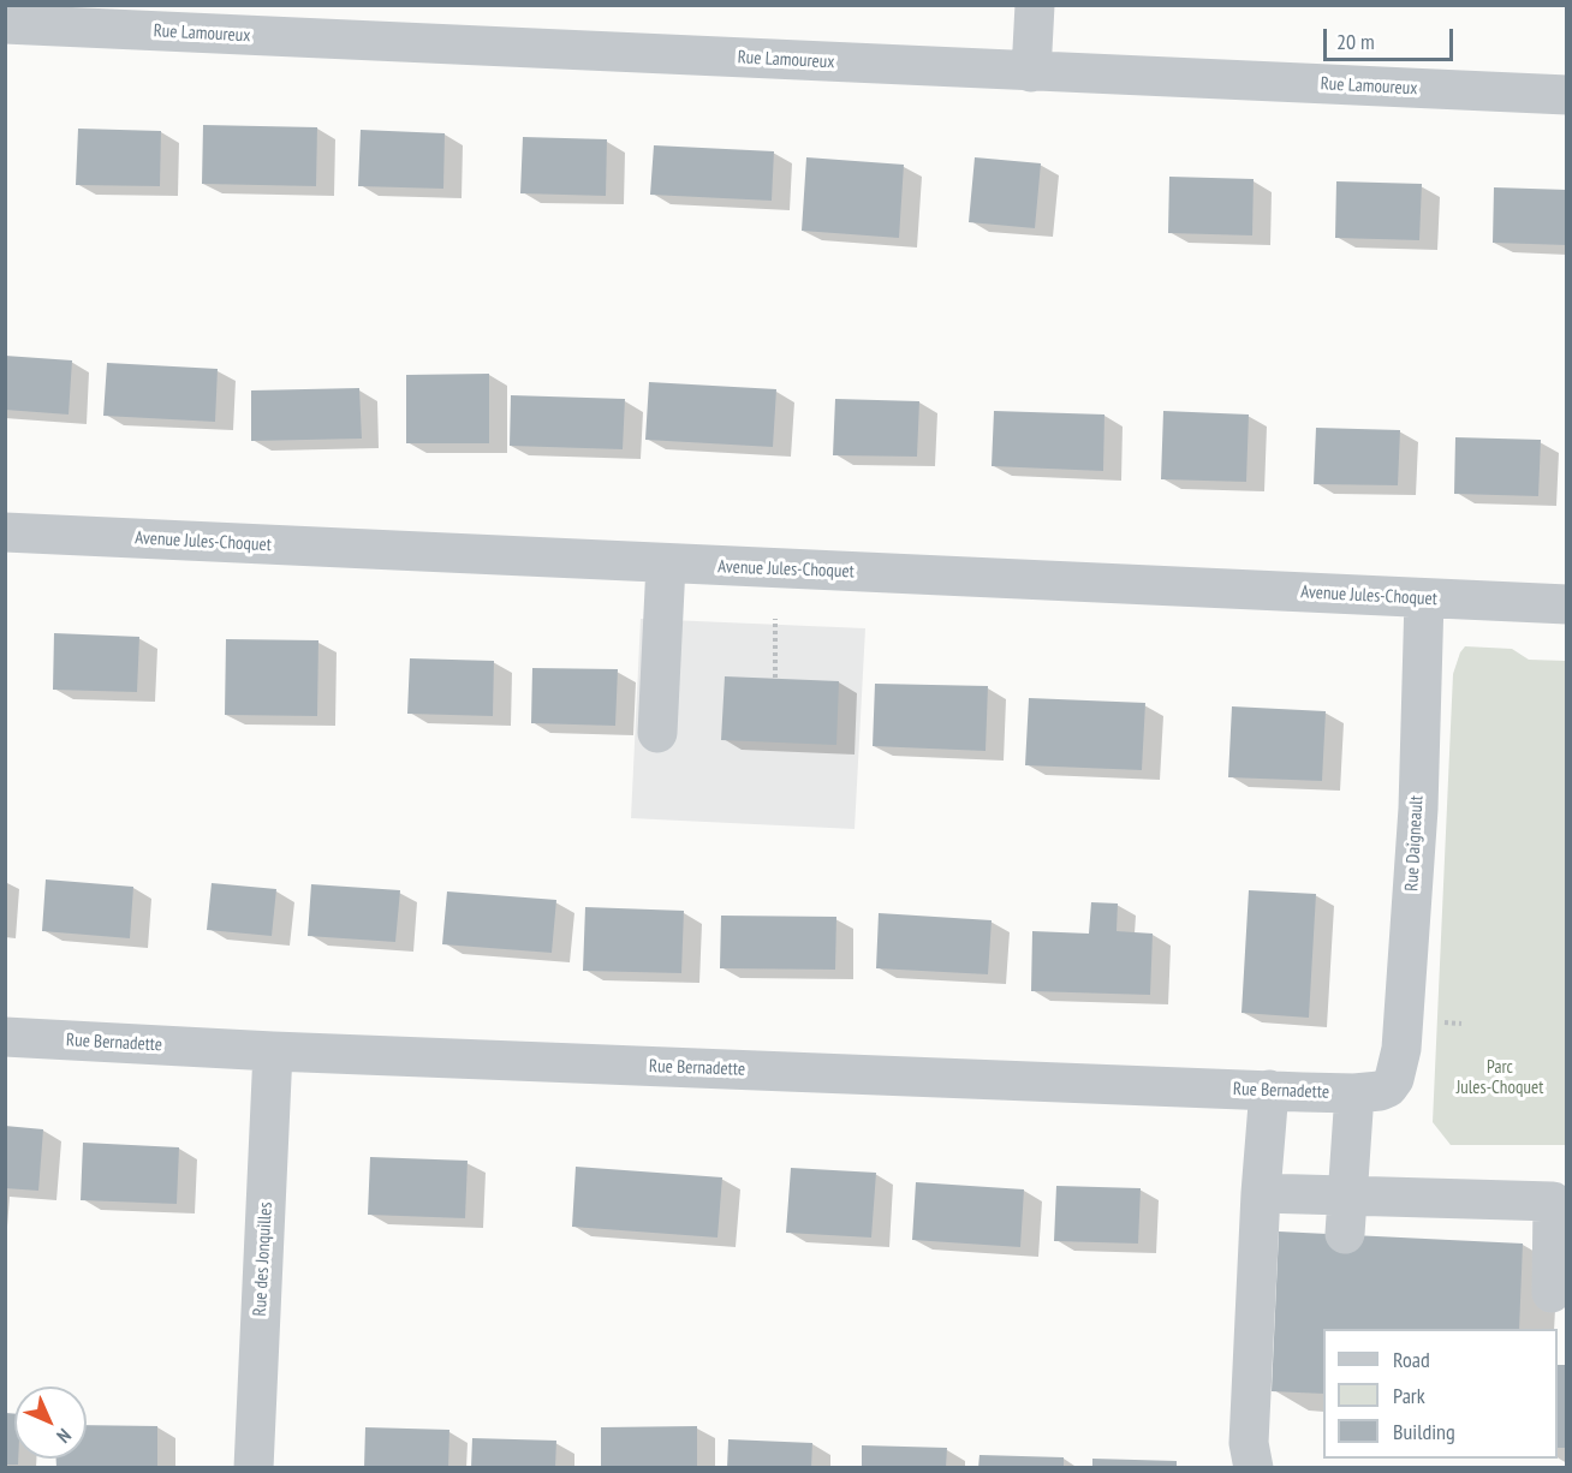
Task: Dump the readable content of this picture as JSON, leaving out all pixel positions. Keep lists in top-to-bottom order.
{
  "streets": {
    "street": [
      "Rue Lamoureux",
      "Avenue Jules-Choquet",
      "Rue Daigneault",
      "Rue Bernadette",
      "Rue des Jonquilles"
    ]
  },
  "crossings": [
    ["Avenue Jules-Choquet", "Rue Daigneault"],
    ["Rue Daigneault", "Rue Bernadette"],
    ["Rue Bernadette", "Rue des Jonquilles"]
  ],
  "parks": ["Parc Jules-Choquet"],
  "legend": ["Road", "Park", "Building"],
  "scale_bar": "20 m",
  "north": "bottom right"
}
